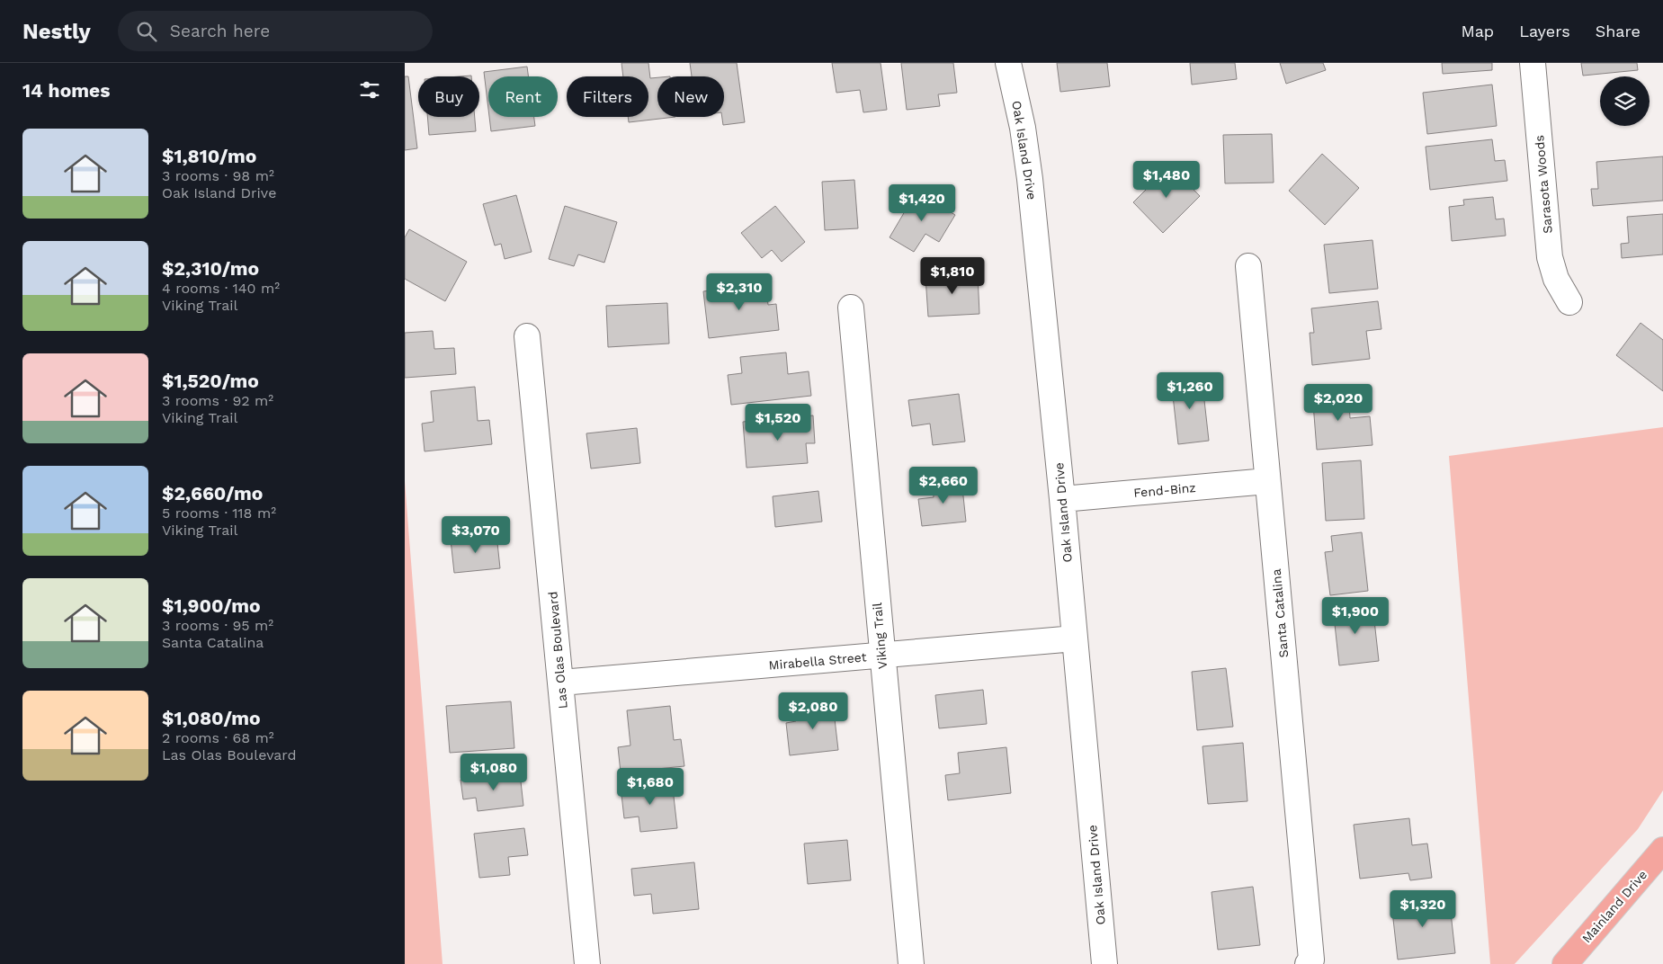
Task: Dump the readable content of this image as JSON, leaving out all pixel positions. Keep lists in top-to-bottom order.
{
  "streets": {
    "main road": ["Mainland Drive"],
    "street": [
      "Oak Island Drive",
      "Sarasota Woods",
      "Fend-Binz",
      "Santa Catalina",
      "Viking Trail",
      "Las Olas Boulevard",
      "Mirabella Street"
    ]
  },
  "crossings": [
    ["Oak Island Drive", "Fend-Binz"],
    ["Oak Island Drive", "Mirabella Street"],
    ["Fend-Binz", "Santa Catalina"],
    ["Viking Trail", "Mirabella Street"],
    ["Las Olas Boulevard", "Mirabella Street"]
  ],
  "page": {
    "header": "Nestly",
    "search": "Search here",
    "nav": ["Map", "Layers", "Share"],
    "heading": "14 homes",
    "chip": [
      "Buy",
      "Rent",
      "Filters",
      "New"
    ],
    "list": [
      {
        "name": "$1,810/mo",
        "note": "3 rooms · 98 m² · Oak Island Drive"
      },
      {
        "name": "$2,310/mo",
        "note": "4 rooms · 140 m² · Viking Trail"
      },
      {
        "name": "$1,520/mo",
        "note": "3 rooms · 92 m² · Viking Trail"
      },
      {
        "name": "$2,660/mo",
        "note": "5 rooms · 118 m² · Viking Trail"
      },
      {
        "name": "$1,900/mo",
        "note": "3 rooms · 95 m² · Santa Catalina"
      },
      {
        "name": "$1,080/mo",
        "note": "2 rooms · 68 m² · Las Olas Boulevard"
      }
    ],
    "price": [
      "$1,480",
      "$1,420",
      "$1,810",
      "$2,310",
      "$1,260",
      "$2,020",
      "$1,520",
      "$2,660",
      "$3,070",
      "$1,900",
      "$2,080",
      "$1,080",
      "$1,680",
      "$1,320"
    ]
  }
}
